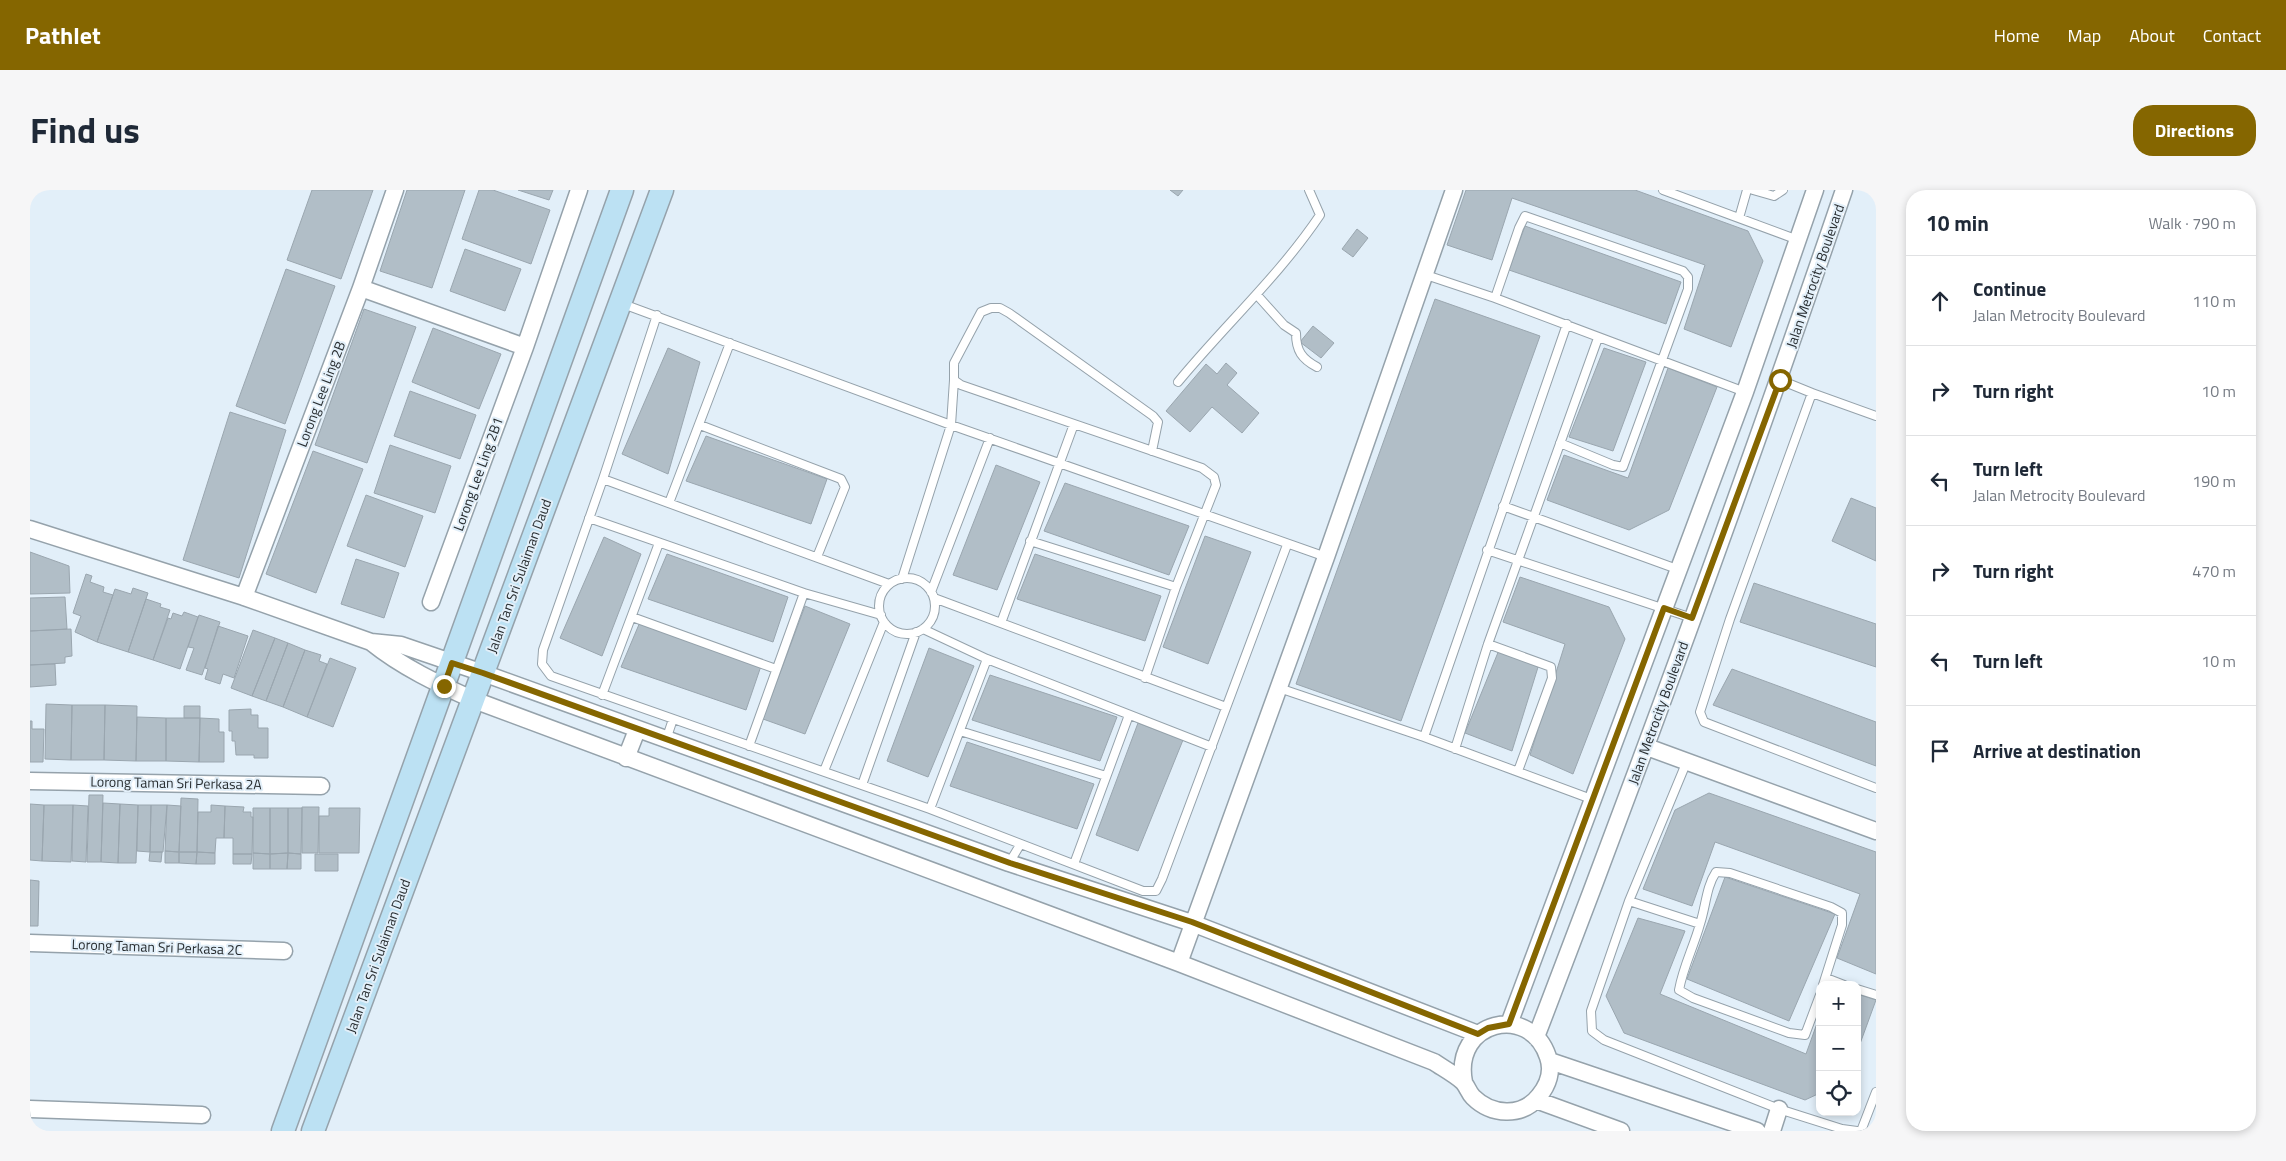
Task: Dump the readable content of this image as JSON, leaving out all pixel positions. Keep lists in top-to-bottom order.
{
  "streets": {
    "main road": ["Jalan Tan Sri Sulaiman Daud"],
    "street": [
      "Jalan Metrocity Boulevard",
      "Lorong Lee Ling 2B",
      "Lorong Lee Ling 2B1",
      "Lorong Taman Sri Perkasa 2A",
      "Lorong Taman Sri Perkasa 2C"
    ]
  },
  "page": {
    "header": "Pathlet",
    "nav": [
      "Home",
      "Map",
      "About",
      "Contact"
    ],
    "title": "Find us",
    "buttons": "Directions",
    "heading": ["10 min", "Walk · 790 m"],
    "list": [
      ["Continue", "Jalan Metrocity Boulevard", "110 m"],
      ["Turn right", "10 m"],
      ["Turn left", "Jalan Metrocity Boulevard", "190 m"],
      ["Turn right", "470 m"],
      ["Turn left", "10 m"],
      "Arrive at destination"
    ],
    "map_buttons": ["+", "−"]
  }
}
